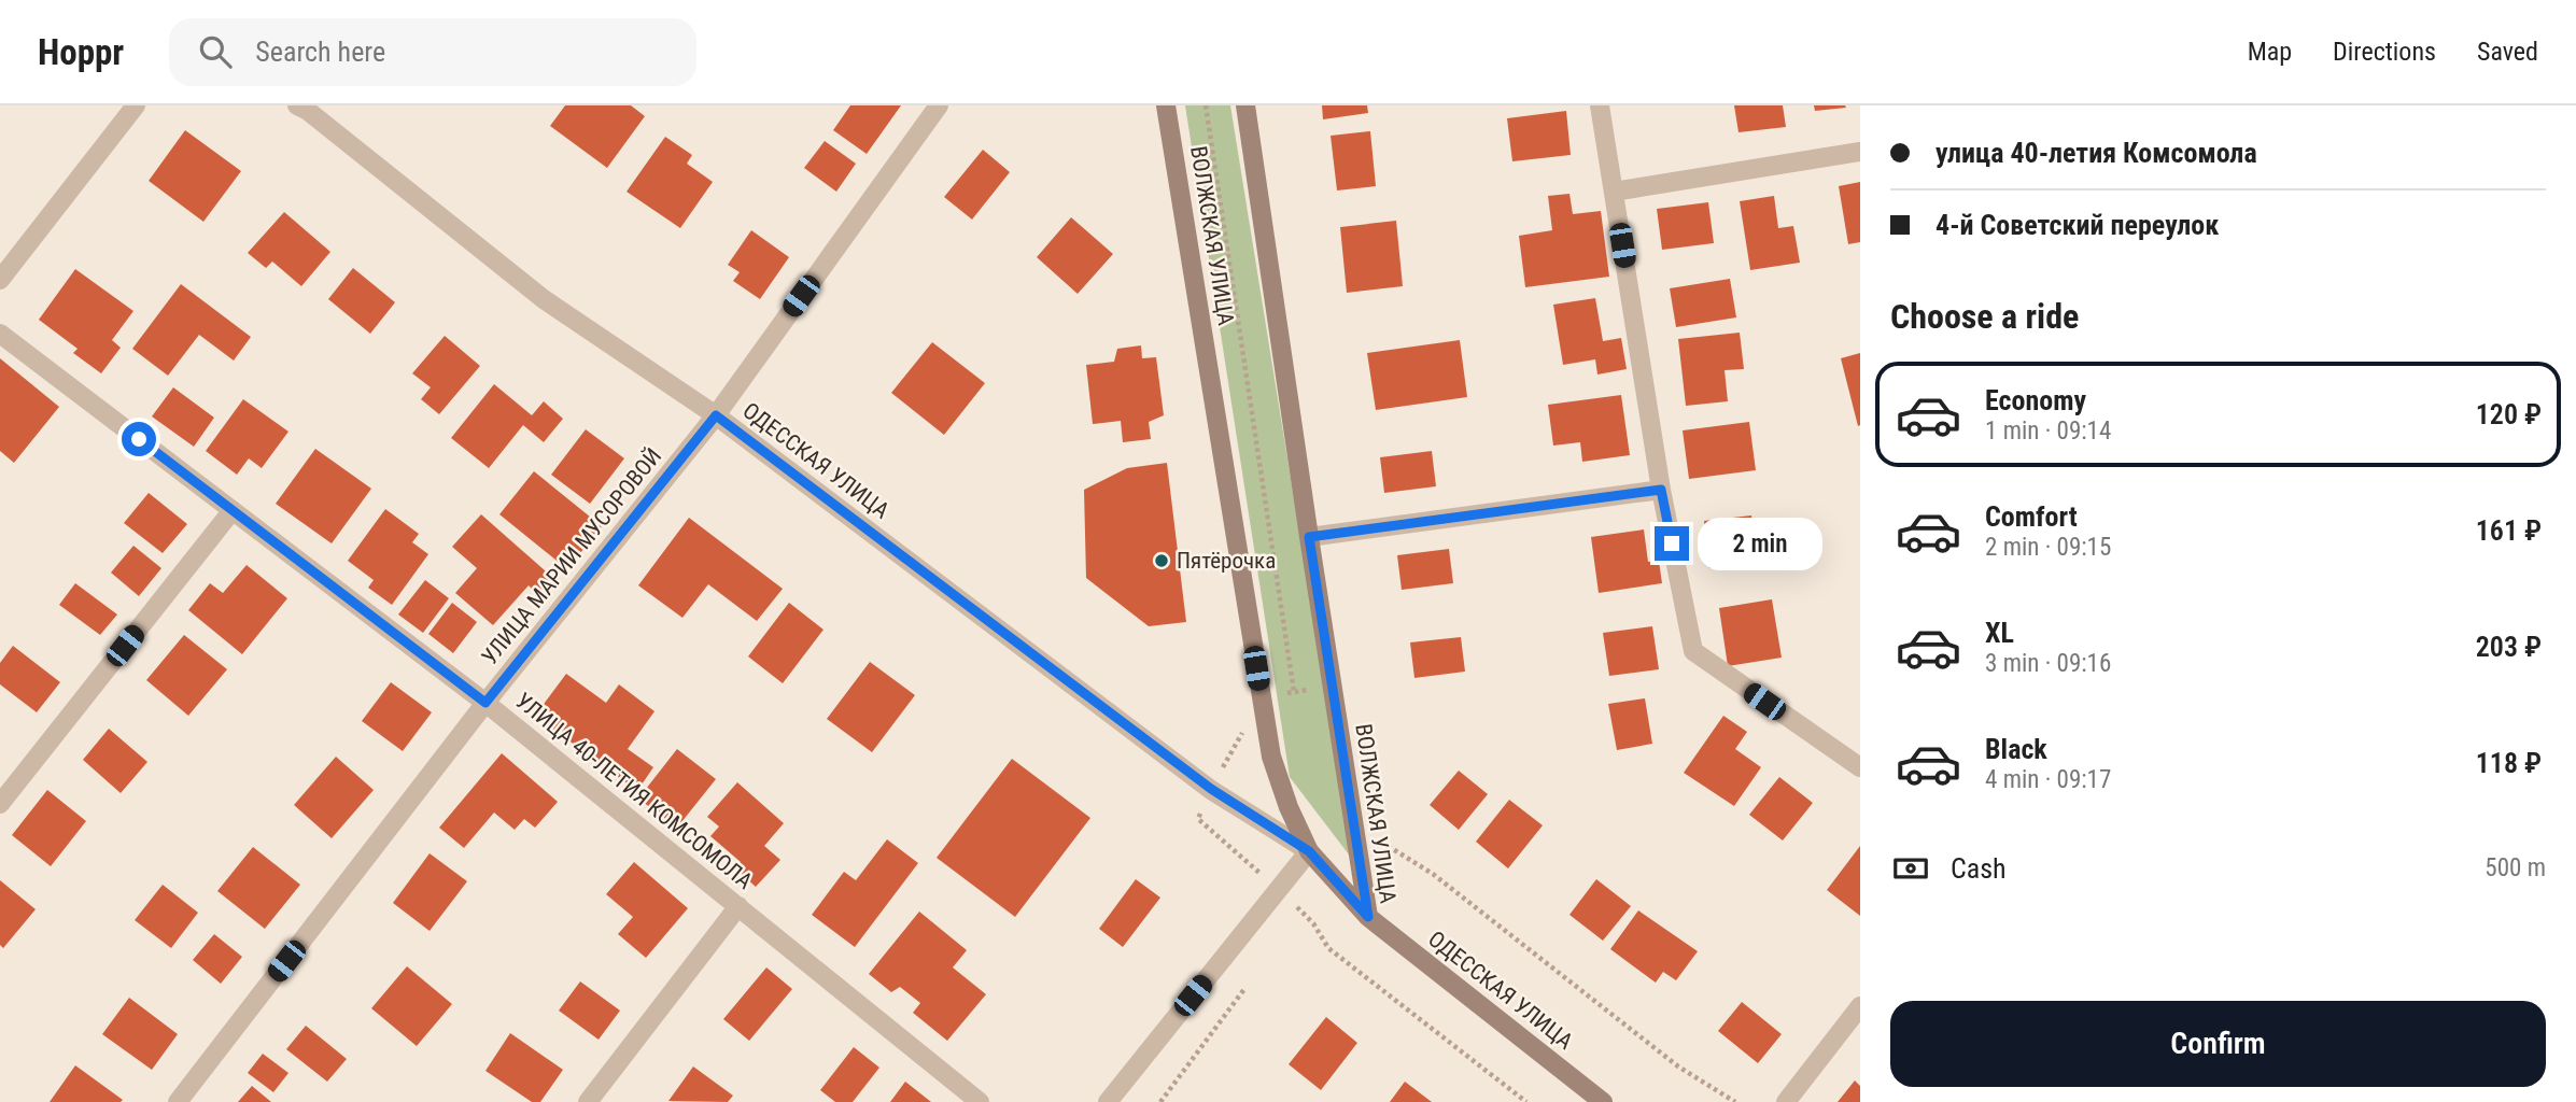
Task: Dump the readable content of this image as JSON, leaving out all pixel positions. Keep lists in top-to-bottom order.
{
  "streets": {
    "main road": ["ВОЛЖСКАЯ УЛИЦА", "ОДЕССКАЯ УЛИЦА"],
    "street": ["УЛИЦА МАРИИ МУСОРОВОЙ", "УЛИЦА 40-ЛЕТИЯ КОМСОМОЛА"]
  },
  "crossings": [
    ["ВОЛЖСКАЯ УЛИЦА", "ОДЕССКАЯ УЛИЦА"],
    ["ОДЕССКАЯ УЛИЦА", "УЛИЦА МАРИИ МУСОРОВОЙ"],
    ["УЛИЦА МАРИИ МУСОРОВОЙ", "УЛИЦА 40-ЛЕТИЯ КОМСОМОЛА"]
  ],
  "places": ["Пятёрочка"],
  "page": {
    "header": "Hoppr",
    "search": "Search here",
    "nav": ["Map", "Directions", "Saved"],
    "banner": ["улица 40-летия Комсомола", "4-й Советский переулок"],
    "heading": "Choose a ride",
    "list": [
      {
        "name": "Economy",
        "note": "1 min · 09:14",
        "value": "120 ₽"
      },
      {
        "name": "Comfort",
        "note": "2 min · 09:15",
        "value": "161 ₽"
      },
      {
        "name": "XL",
        "note": "3 min · 09:16",
        "value": "203 ₽"
      },
      {
        "name": "Black",
        "note": "4 min · 09:17",
        "value": "118 ₽"
      }
    ],
    "bubble": "2 min",
    "pay": ["Cash", "500 m"],
    "buttons": "Confirm"
  }
}
